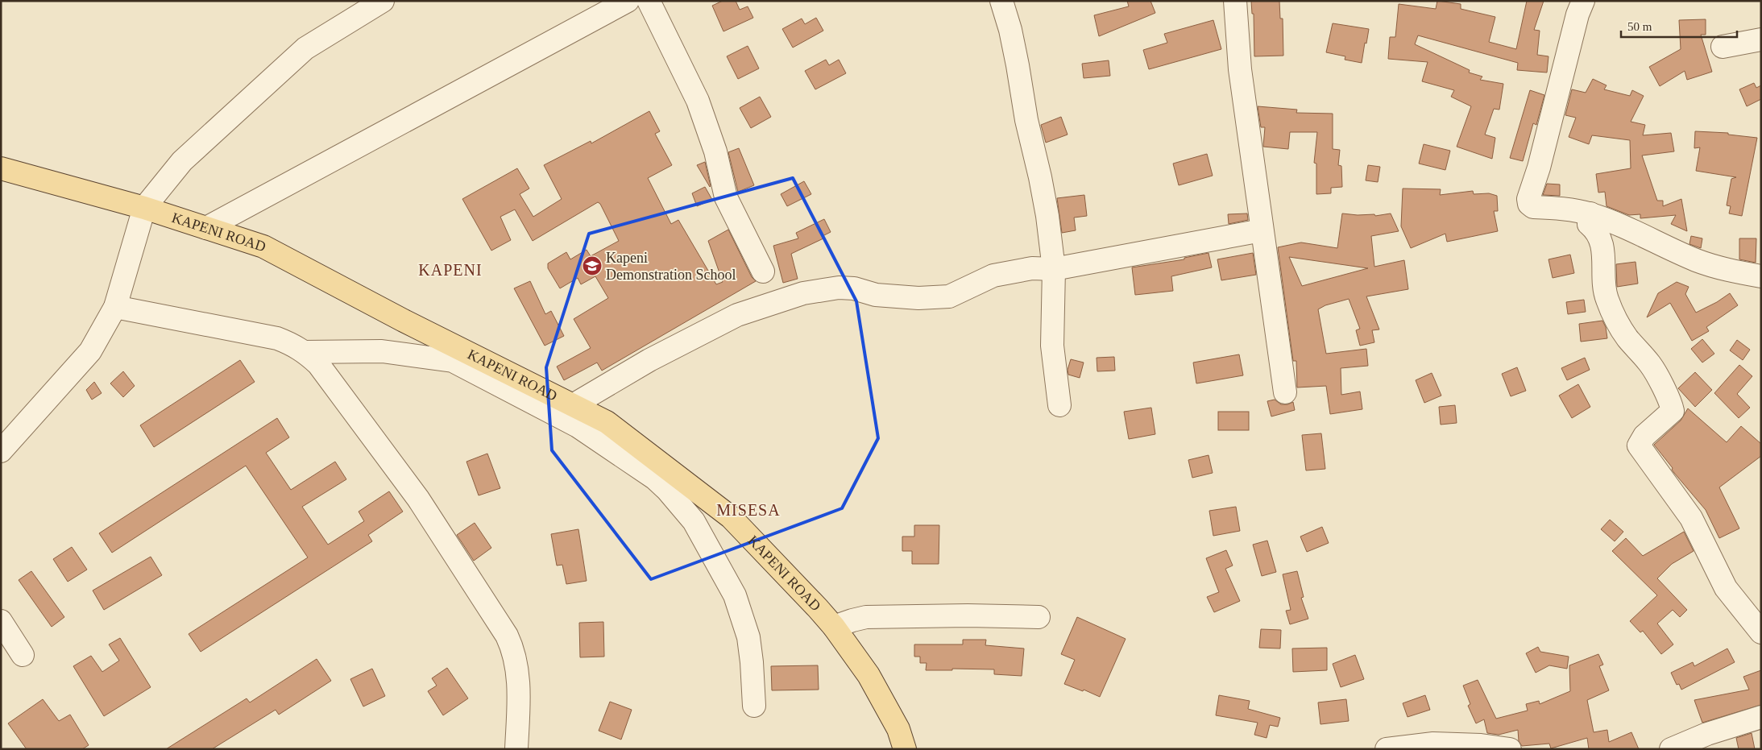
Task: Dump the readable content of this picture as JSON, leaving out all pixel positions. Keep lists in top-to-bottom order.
{
  "streets": {
    "main road": ["KAPENI ROAD"]
  },
  "districts": ["KAPENI", "MISESA"],
  "places": {
    "school or university": ["Kapeni Demonstration School"]
  },
  "scale_bar": "50 m"
}
